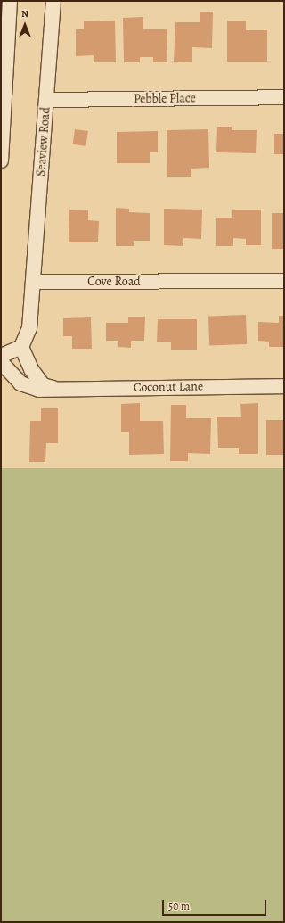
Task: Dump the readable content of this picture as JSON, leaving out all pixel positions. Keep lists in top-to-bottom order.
{
  "streets": {
    "street": [
      "Pebble Place",
      "Seaview Road",
      "Cove Road",
      "Coconut Lane"
    ]
  },
  "crossings": [
    ["Pebble Place", "Seaview Road"],
    ["Seaview Road", "Cove Road"]
  ],
  "scale_bar": "50 m",
  "north": "top"
}
